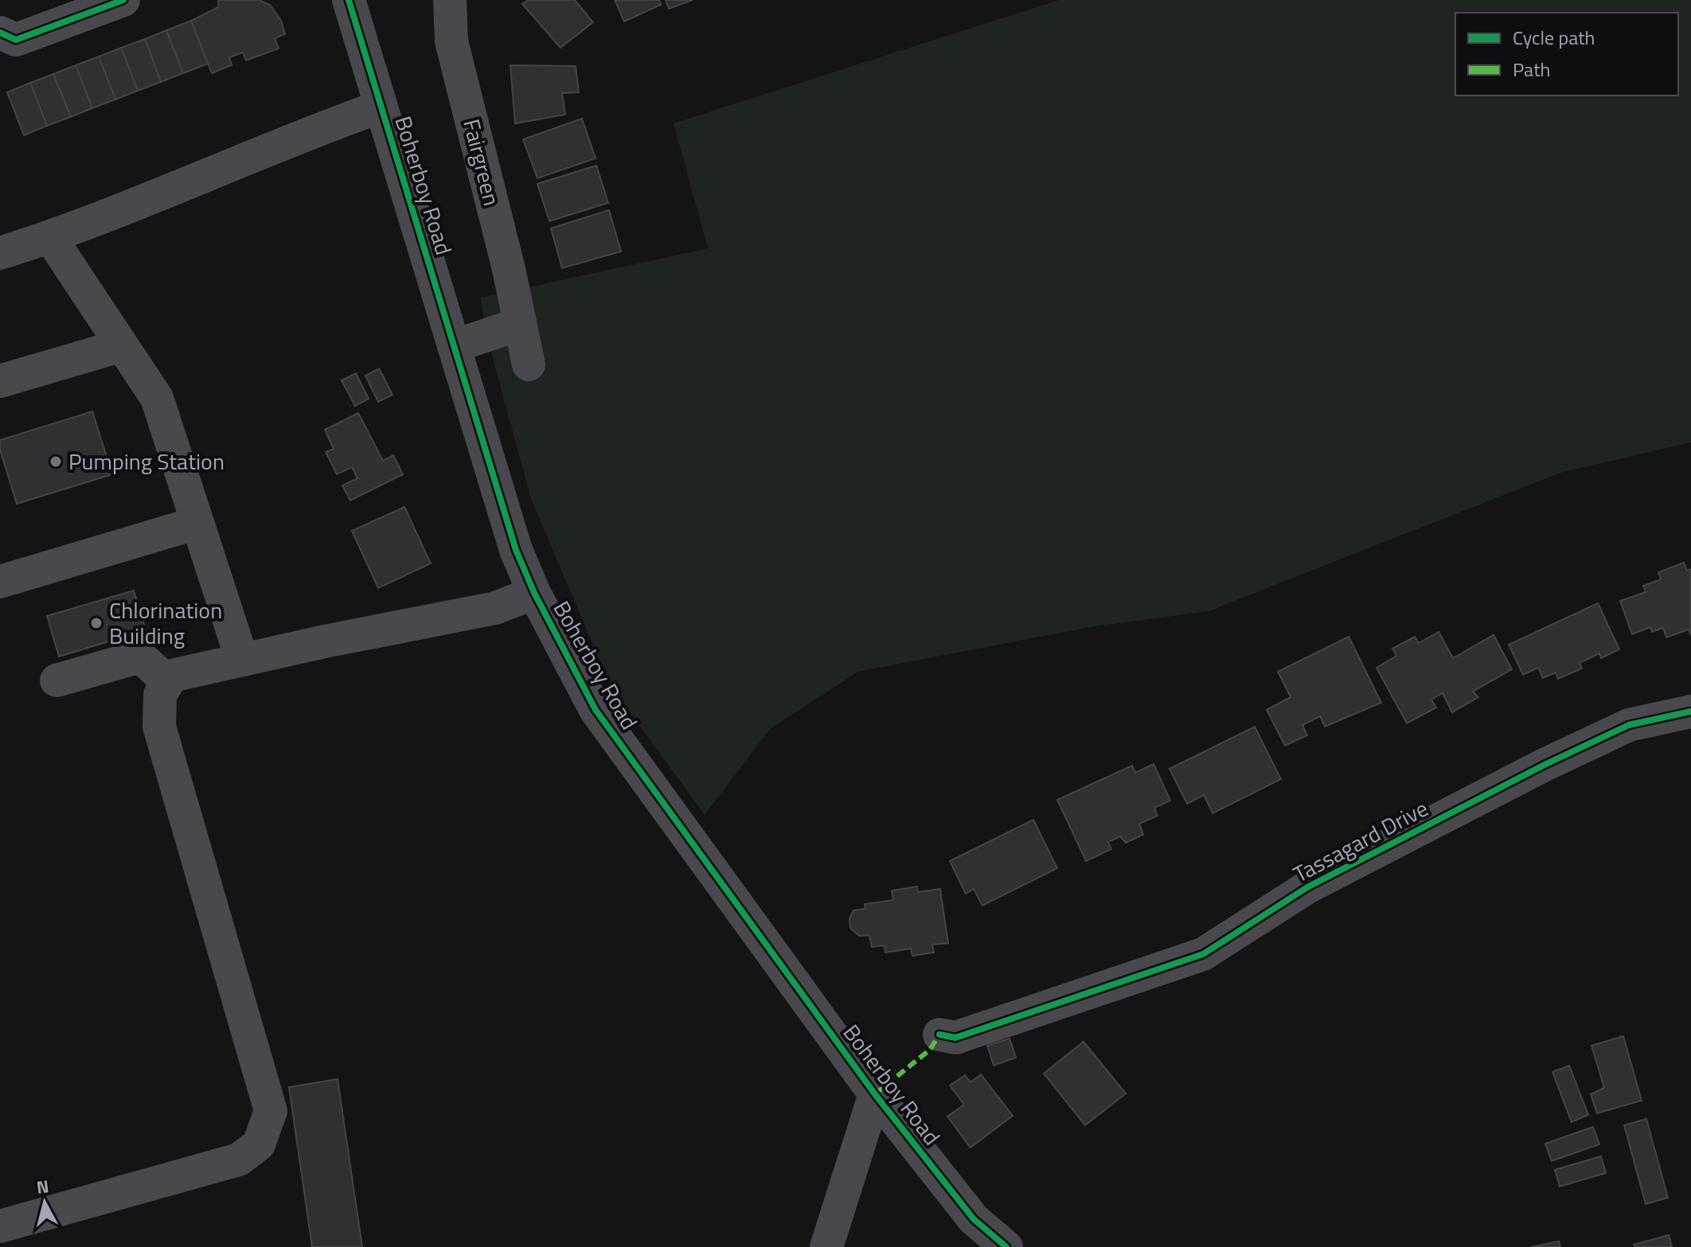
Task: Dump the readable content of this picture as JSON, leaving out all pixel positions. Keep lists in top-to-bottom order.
{
  "streets": {
    "street": ["Fairgreen", "Boherboy Road", "Tassagard Drive"]
  },
  "places": ["Pumping Station", "Chlorination Building"],
  "legend": ["Cycle path", "Path"],
  "north": "top"
}
